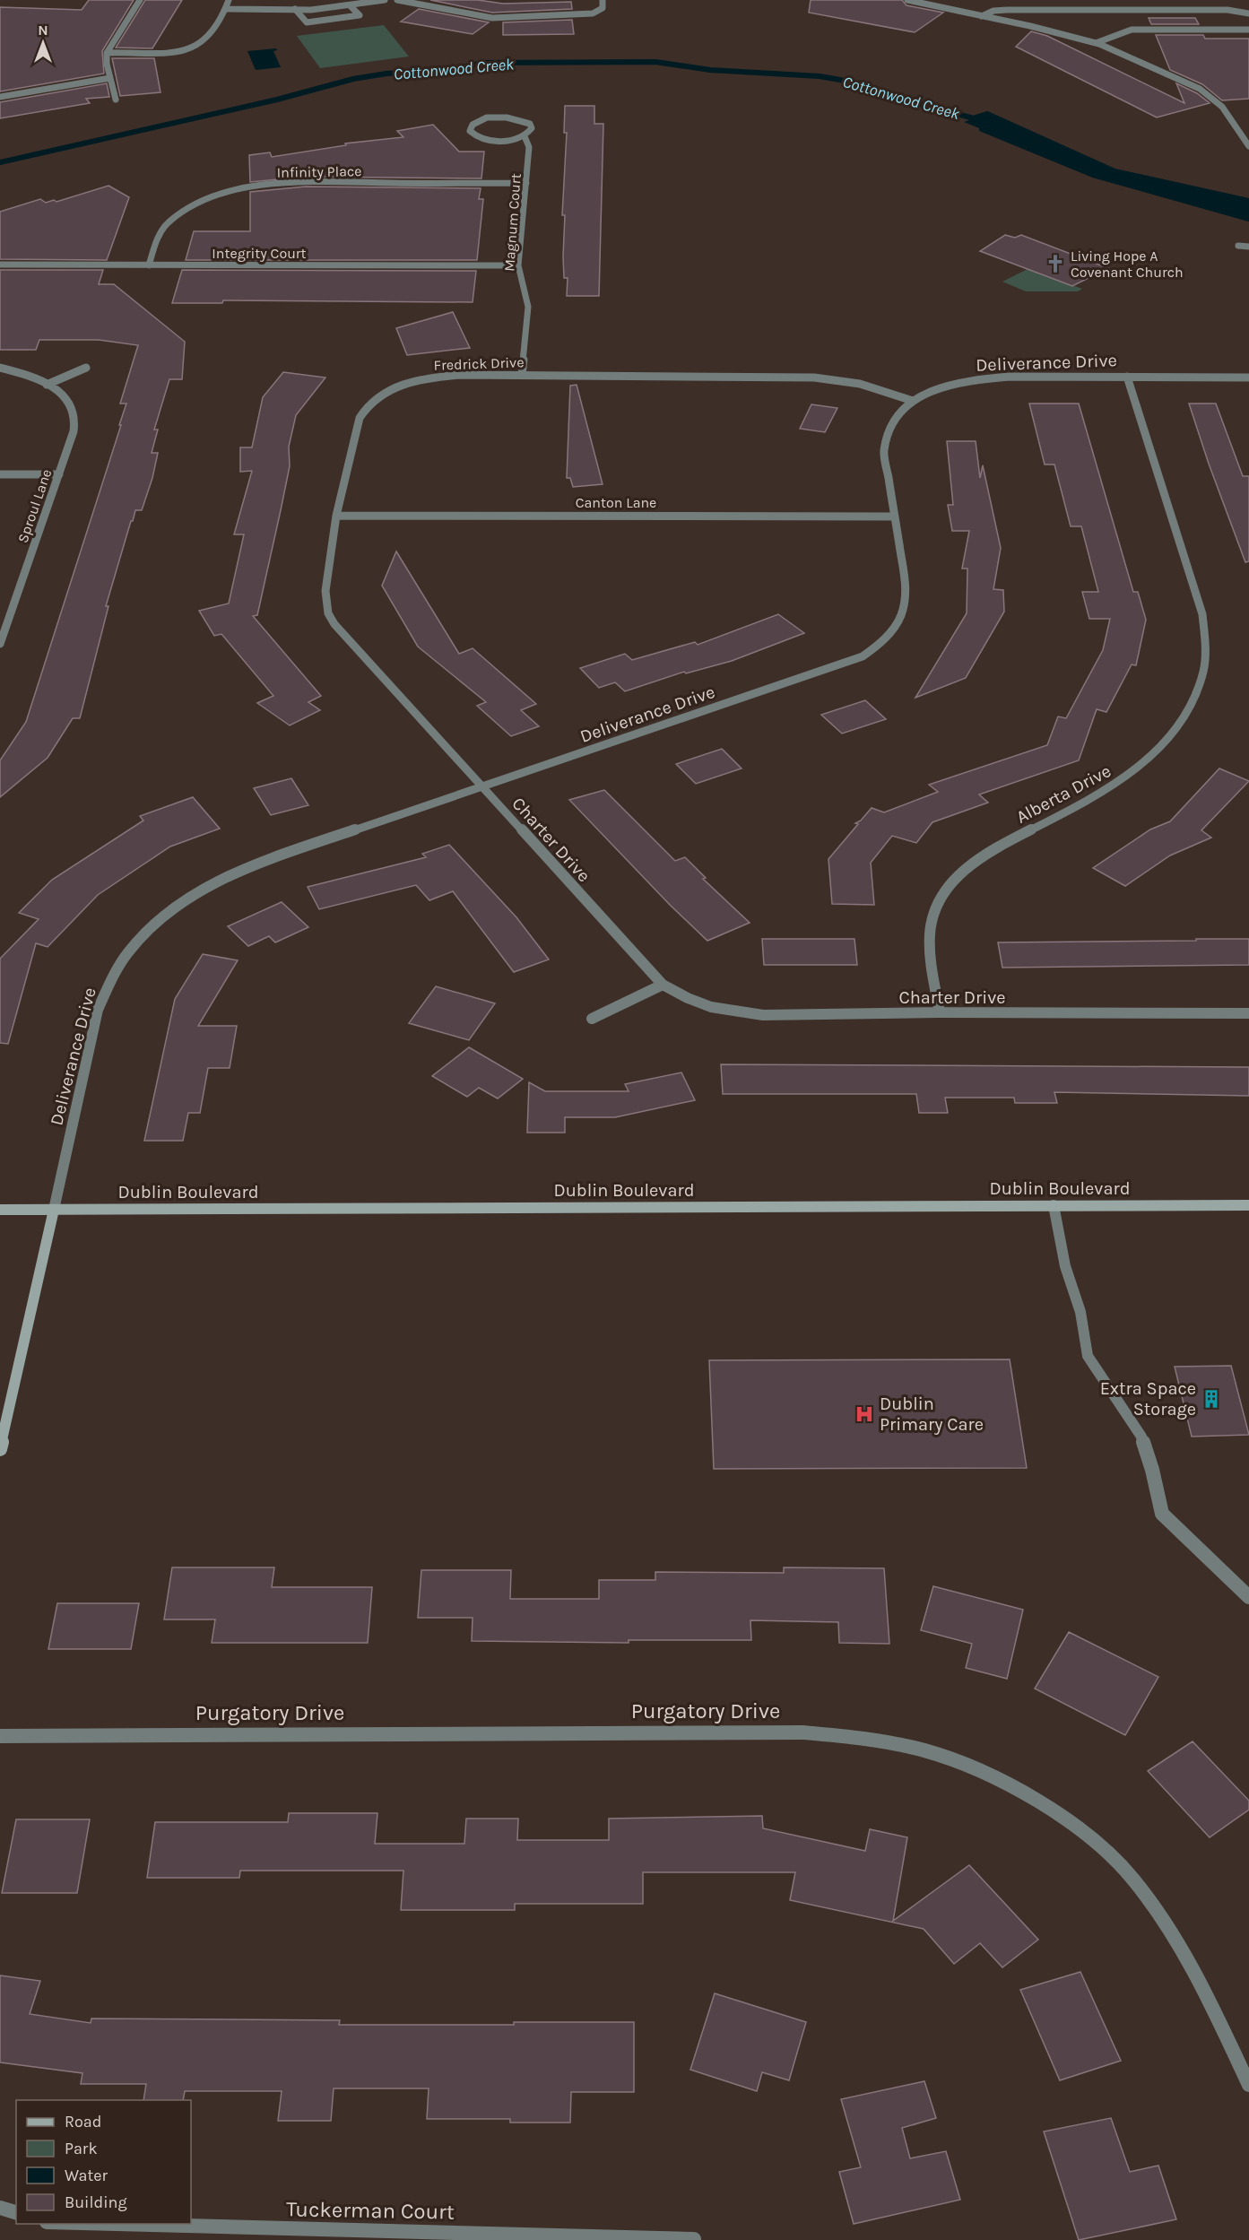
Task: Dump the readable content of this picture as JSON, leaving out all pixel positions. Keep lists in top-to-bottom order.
{
  "streets": {
    "main road": ["Dublin Boulevard"],
    "street": [
      "Infinity Place",
      "Magnum Court",
      "Integrity Court",
      "Deliverance Drive",
      "Fredrick Drive",
      "Canton Lane",
      "Sproul Lane",
      "Alberta Drive",
      "Charter Drive",
      "Purgatory Drive",
      "Tuckerman Court"
    ]
  },
  "crossings": [
    ["Infinity Place", "Magnum Court"],
    ["Infinity Place", "Integrity Court"],
    ["Magnum Court", "Integrity Court"],
    ["Magnum Court", "Fredrick Drive"],
    ["Deliverance Drive", "Fredrick Drive"],
    ["Deliverance Drive", "Canton Lane"],
    ["Deliverance Drive", "Alberta Drive"],
    ["Deliverance Drive", "Charter Drive"],
    ["Deliverance Drive", "Dublin Boulevard"],
    ["Fredrick Drive", "Canton Lane"],
    ["Fredrick Drive", "Charter Drive"],
    ["Alberta Drive", "Charter Drive"]
  ],
  "water": ["Cottonwood Creek"],
  "places": {
    "church": ["Living Hope A Covenant Church"],
    "building": ["Extra Space Storage"],
    "hospital": ["Dublin Primary Care"]
  },
  "legend": [
    "Road",
    "Park",
    "Water",
    "Building"
  ],
  "north": "top"
}
